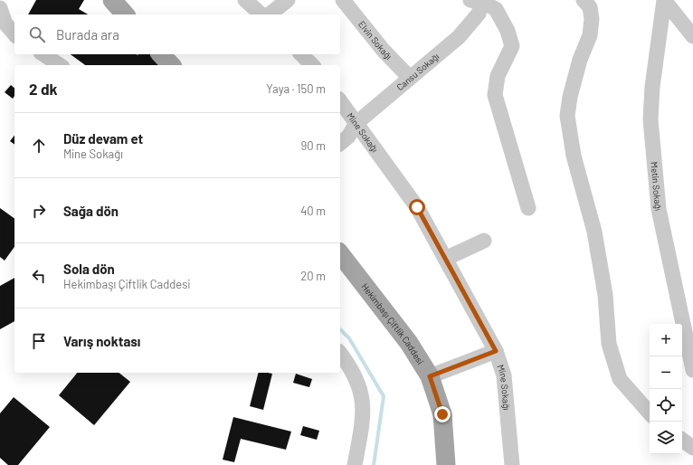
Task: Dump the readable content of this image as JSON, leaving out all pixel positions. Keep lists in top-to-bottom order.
{
  "streets": {
    "main road": ["Hekimbaşı Çiftlik Caddesi"],
    "street": [
      "Elvin Sokağı",
      "Cansu Sokağı",
      "Mine Sokağı",
      "Metin Sokağı"
    ]
  },
  "crossings": [
    ["Elvin Sokağı", "Cansu Sokağı"],
    ["Cansu Sokağı", "Mine Sokağı"]
  ],
  "page": {
    "search": "Burada ara",
    "heading": ["2 dk", "Yaya · 150 m"],
    "list": [
      ["Düz devam et", "Mine Sokağı", "90 m"],
      ["Sağa dön", "40 m"],
      ["Sola dön", "Hekimbaşı Çiftlik Caddesi", "20 m"],
      "Varış noktası"
    ],
    "map_buttons": ["+", "−"]
  }
}
